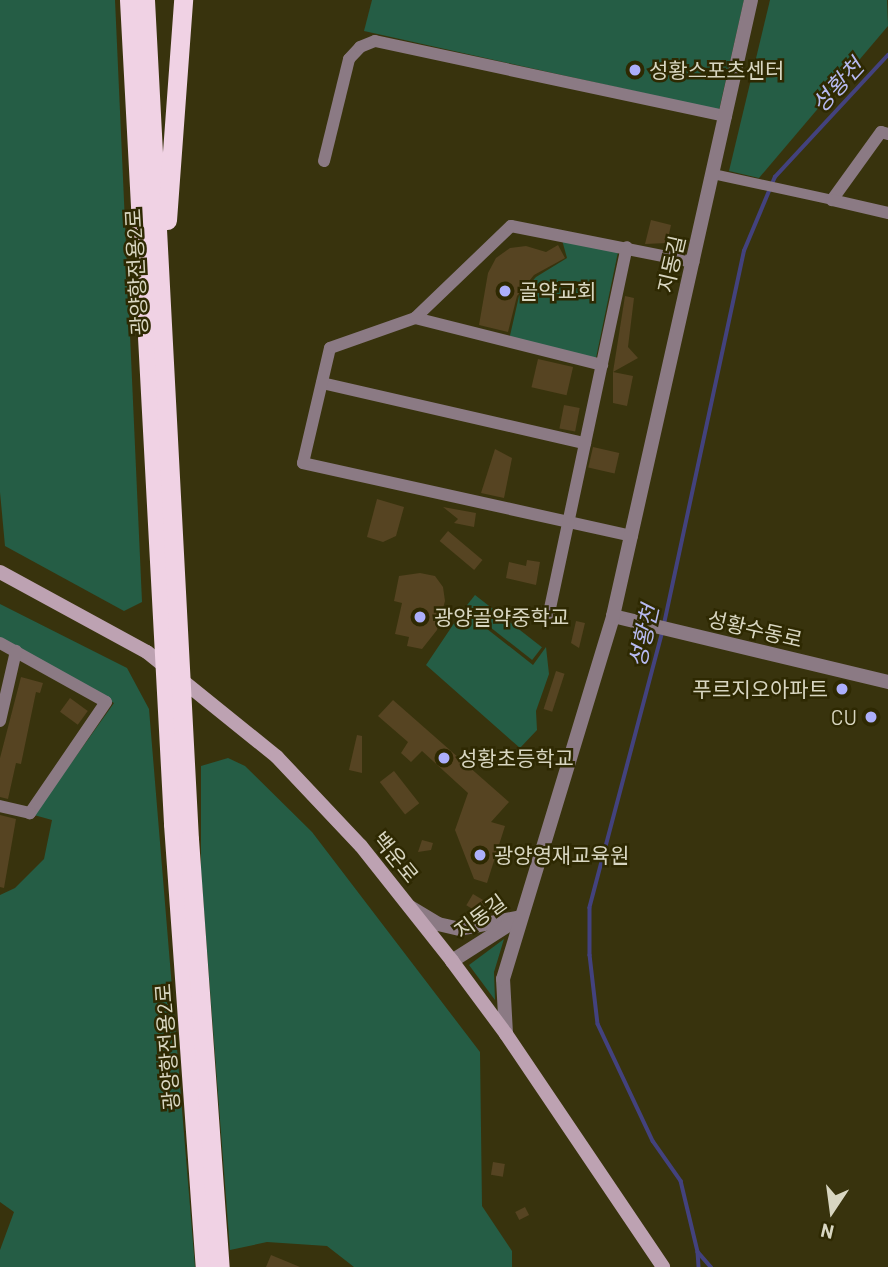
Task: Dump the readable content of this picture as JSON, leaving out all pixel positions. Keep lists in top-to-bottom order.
{
  "streets": {
    "highway": ["광양항전용2로"],
    "main road": ["백운로"],
    "street": ["지동길", "성황수동로"]
  },
  "crossings": [
    ["지동길", "성황수동로"],
    ["지동길", "백운로"]
  ],
  "water": ["성황천"],
  "places": [
    "성황스포츠센터",
    "골약교회",
    "광양골약중학교",
    "푸르지오아파트",
    "CU",
    "성황초등학교",
    "광양영재교육원"
  ],
  "north": "bottom"
}
